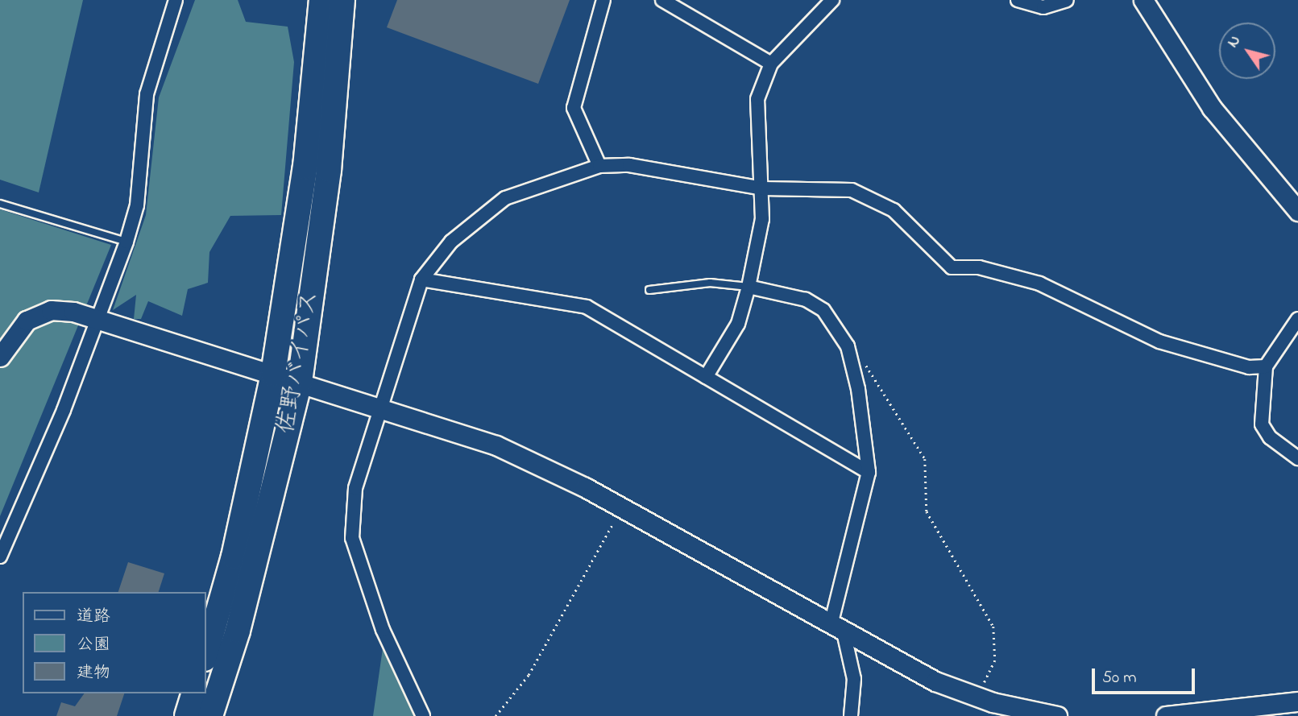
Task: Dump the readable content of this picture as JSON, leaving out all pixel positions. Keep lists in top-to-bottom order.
{
  "streets": {
    "highway": ["佐野バイパス"]
  },
  "legend": ["道路", "公園", "建物"],
  "scale_bar": "50 m",
  "north": "top left"
}
